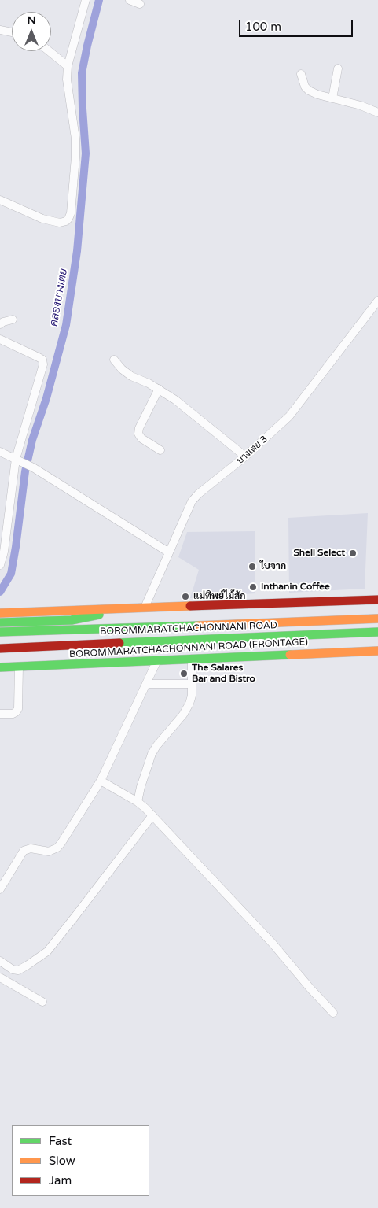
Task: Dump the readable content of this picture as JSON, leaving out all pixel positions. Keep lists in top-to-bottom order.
{
  "streets": {
    "main road": ["BOROMMARATCHACHONNANI ROAD", "BOROMMARATCHACHONNANI ROAD (FRONTAGE)"],
    "street": ["บางเตย 3"]
  },
  "water": ["คลองบางเตย"],
  "places": [
    "Shell Select",
    "ใบจาก",
    "Inthanin Coffee",
    "แม่ทิพย์ไม้สัก",
    "The Salares Bar and Bistro"
  ],
  "legend": ["Fast", "Slow", "Jam"],
  "scale_bar": "100 m",
  "north": "top"
}
